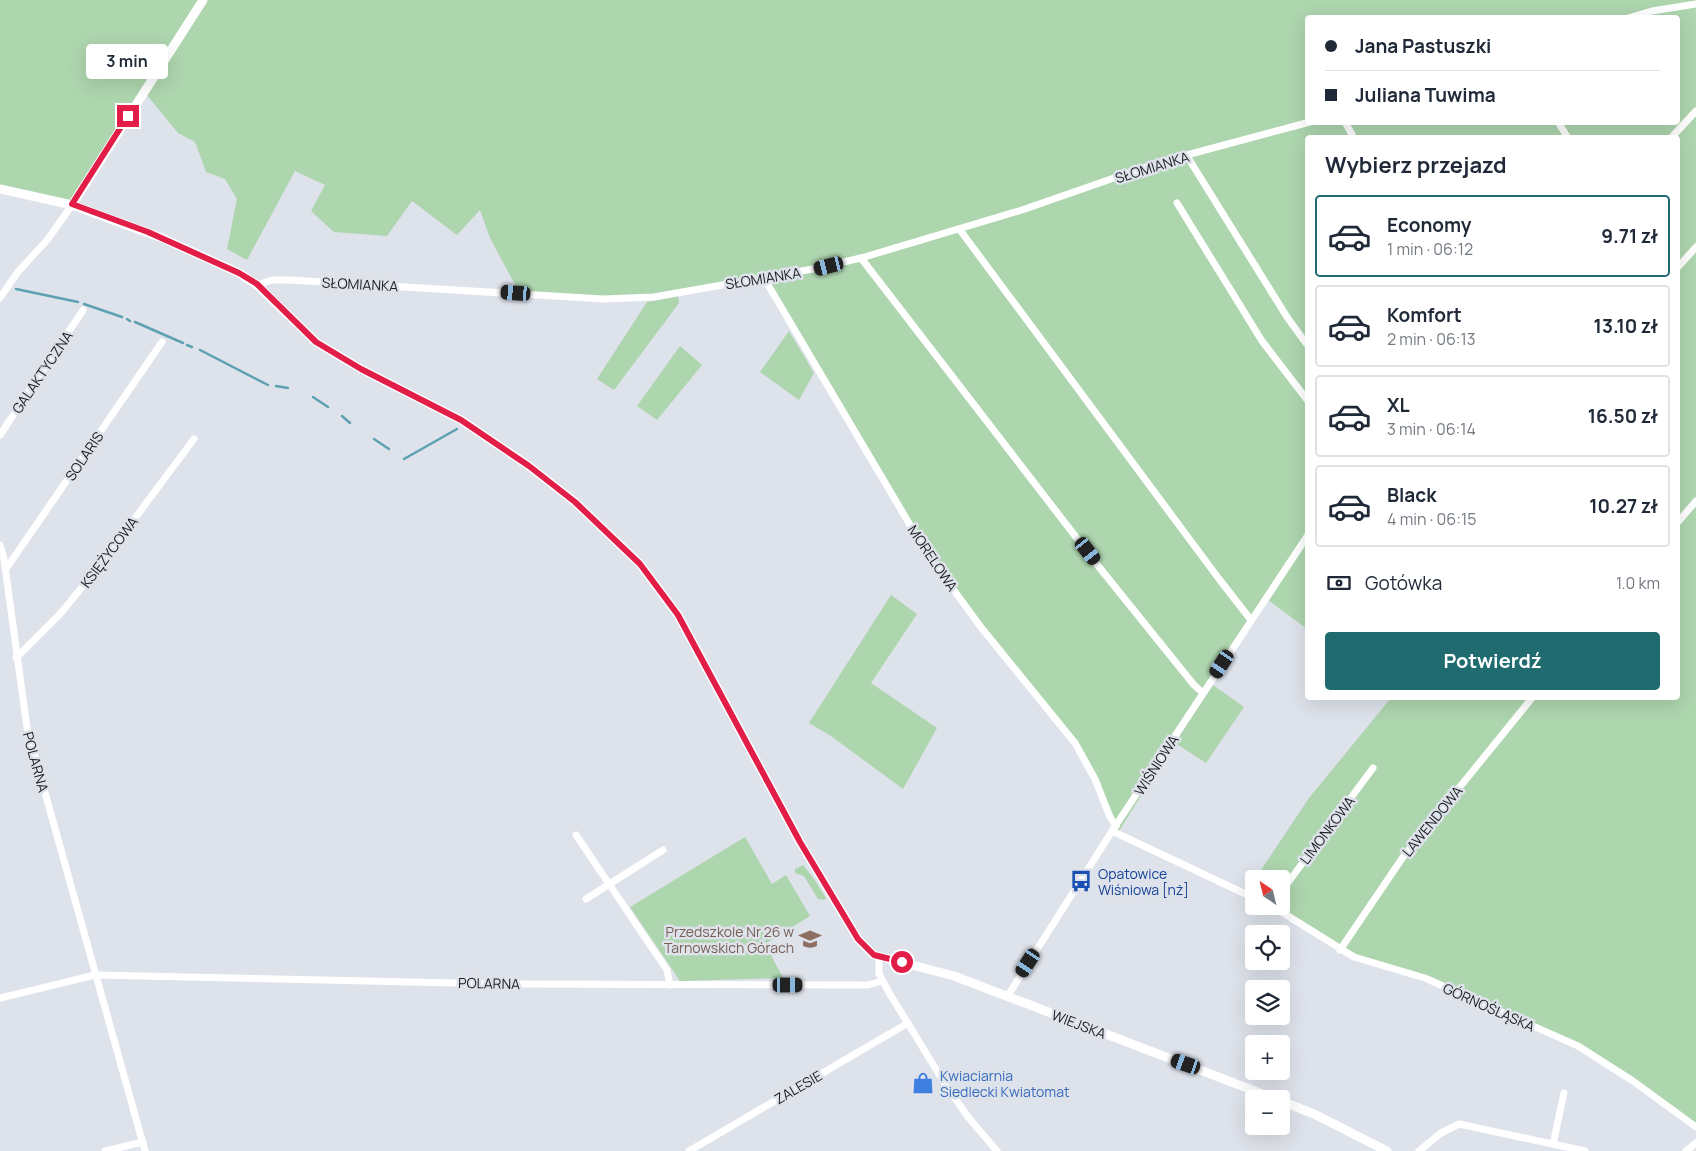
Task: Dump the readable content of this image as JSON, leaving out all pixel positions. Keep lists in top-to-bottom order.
{
  "streets": {
    "street": [
      "SŁOMIANKA",
      "GALAKTYCZNA",
      "SOLARIS",
      "KSIĘŻYCOWA",
      "MORELOWA",
      "POLARNA",
      "WIŚNIOWA",
      "LAWENDOWA",
      "LIMONKOWA",
      "GÓRNOŚLĄSKA",
      "WIEJSKA",
      "ZALESIE"
    ]
  },
  "crossings": [
    ["SŁOMIANKA", "MORELOWA"],
    ["SOLARIS", "POLARNA"],
    ["KSIĘŻYCOWA", "POLARNA"],
    ["MORELOWA", "WIŚNIOWA"],
    ["WIŚNIOWA", "WIEJSKA"],
    ["LAWENDOWA", "GÓRNOŚLĄSKA"]
  ],
  "places": {
    "bus stop": ["Opatowice Wiśniowa [nż]"],
    "school or university": ["Przedszkole Nr 26 w Tarnowskich Górach"],
    "shop": ["Kwiaciarnia Siedlecki Kwiatomat"]
  },
  "north": "top left",
  "page": {
    "banner": ["Jana Pastuszki", "Juliana Tuwima"],
    "bubble": "3 min",
    "heading": "Wybierz przejazd",
    "list": [
      {
        "name": "Economy",
        "note": "1 min · 06:12",
        "value": "9.71 zł"
      },
      {
        "name": "Komfort",
        "note": "2 min · 06:13",
        "value": "13.10 zł"
      },
      {
        "name": "XL",
        "note": "3 min · 06:14",
        "value": "16.50 zł"
      },
      {
        "name": "Black",
        "note": "4 min · 06:15",
        "value": "10.27 zł"
      }
    ],
    "pay": ["Gotówka", "1.0 km"],
    "buttons": "Potwierdź",
    "map_buttons": ["+", "−"]
  }
}
